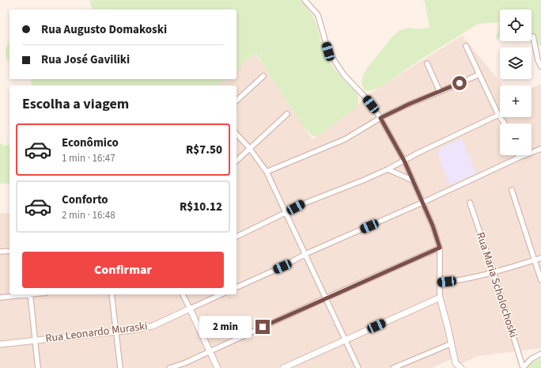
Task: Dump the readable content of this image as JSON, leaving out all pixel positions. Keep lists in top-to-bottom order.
{
  "streets": {
    "street": ["Rua Maria Scholochoski", "Rua Leonardo Muraski"]
  },
  "page": {
    "map_buttons": ["+", "−"],
    "banner": ["Rua Augusto Domakoski", "Rua José Gaviliki"],
    "heading": "Escolha a viagem",
    "list": [
      {
        "name": "Econômico",
        "note": "1 min · 16:47",
        "value": "R$7.50"
      },
      {
        "name": "Conforto",
        "note": "2 min · 16:48",
        "value": "R$10.12"
      }
    ],
    "buttons": "Confirmar",
    "bubble": "2 min"
  }
}
